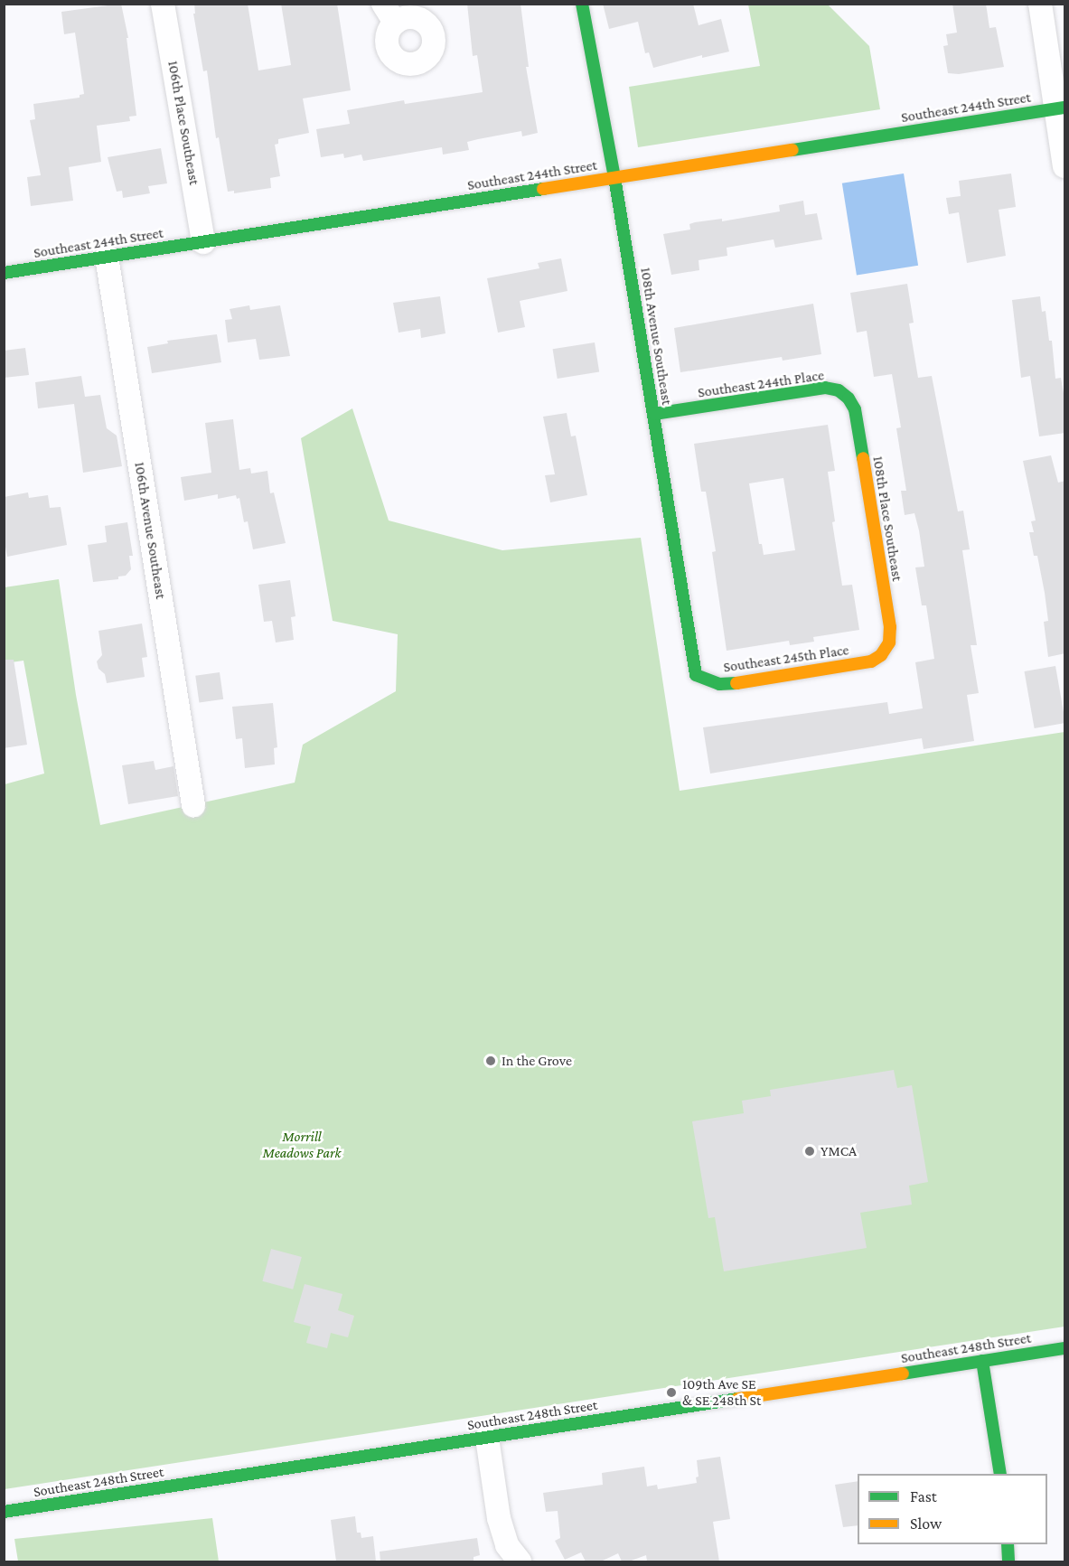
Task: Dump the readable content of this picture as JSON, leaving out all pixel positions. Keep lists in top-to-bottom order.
{
  "streets": {
    "street": [
      "Southeast 244th Street",
      "106th Place Southeast",
      "108th Avenue Southeast",
      "Southeast 244th Place",
      "108th Place Southeast",
      "106th Avenue Southeast",
      "Southeast 245th Place",
      "Southeast 248th Street"
    ]
  },
  "crossings": [
    ["Southeast 244th Street", "106th Place Southeast"],
    ["Southeast 244th Street", "108th Avenue Southeast"],
    ["Southeast 244th Street", "106th Avenue Southeast"],
    ["108th Avenue Southeast", "Southeast 244th Place"],
    ["108th Avenue Southeast", "Southeast 245th Place"],
    ["Southeast 244th Place", "108th Place Southeast"],
    ["108th Place Southeast", "Southeast 245th Place"]
  ],
  "parks": ["Morrill Meadows Park"],
  "places": ["In the Grove", "YMCA", "109th Ave SE & SE 248th St"],
  "legend": ["Fast", "Slow"]
}
